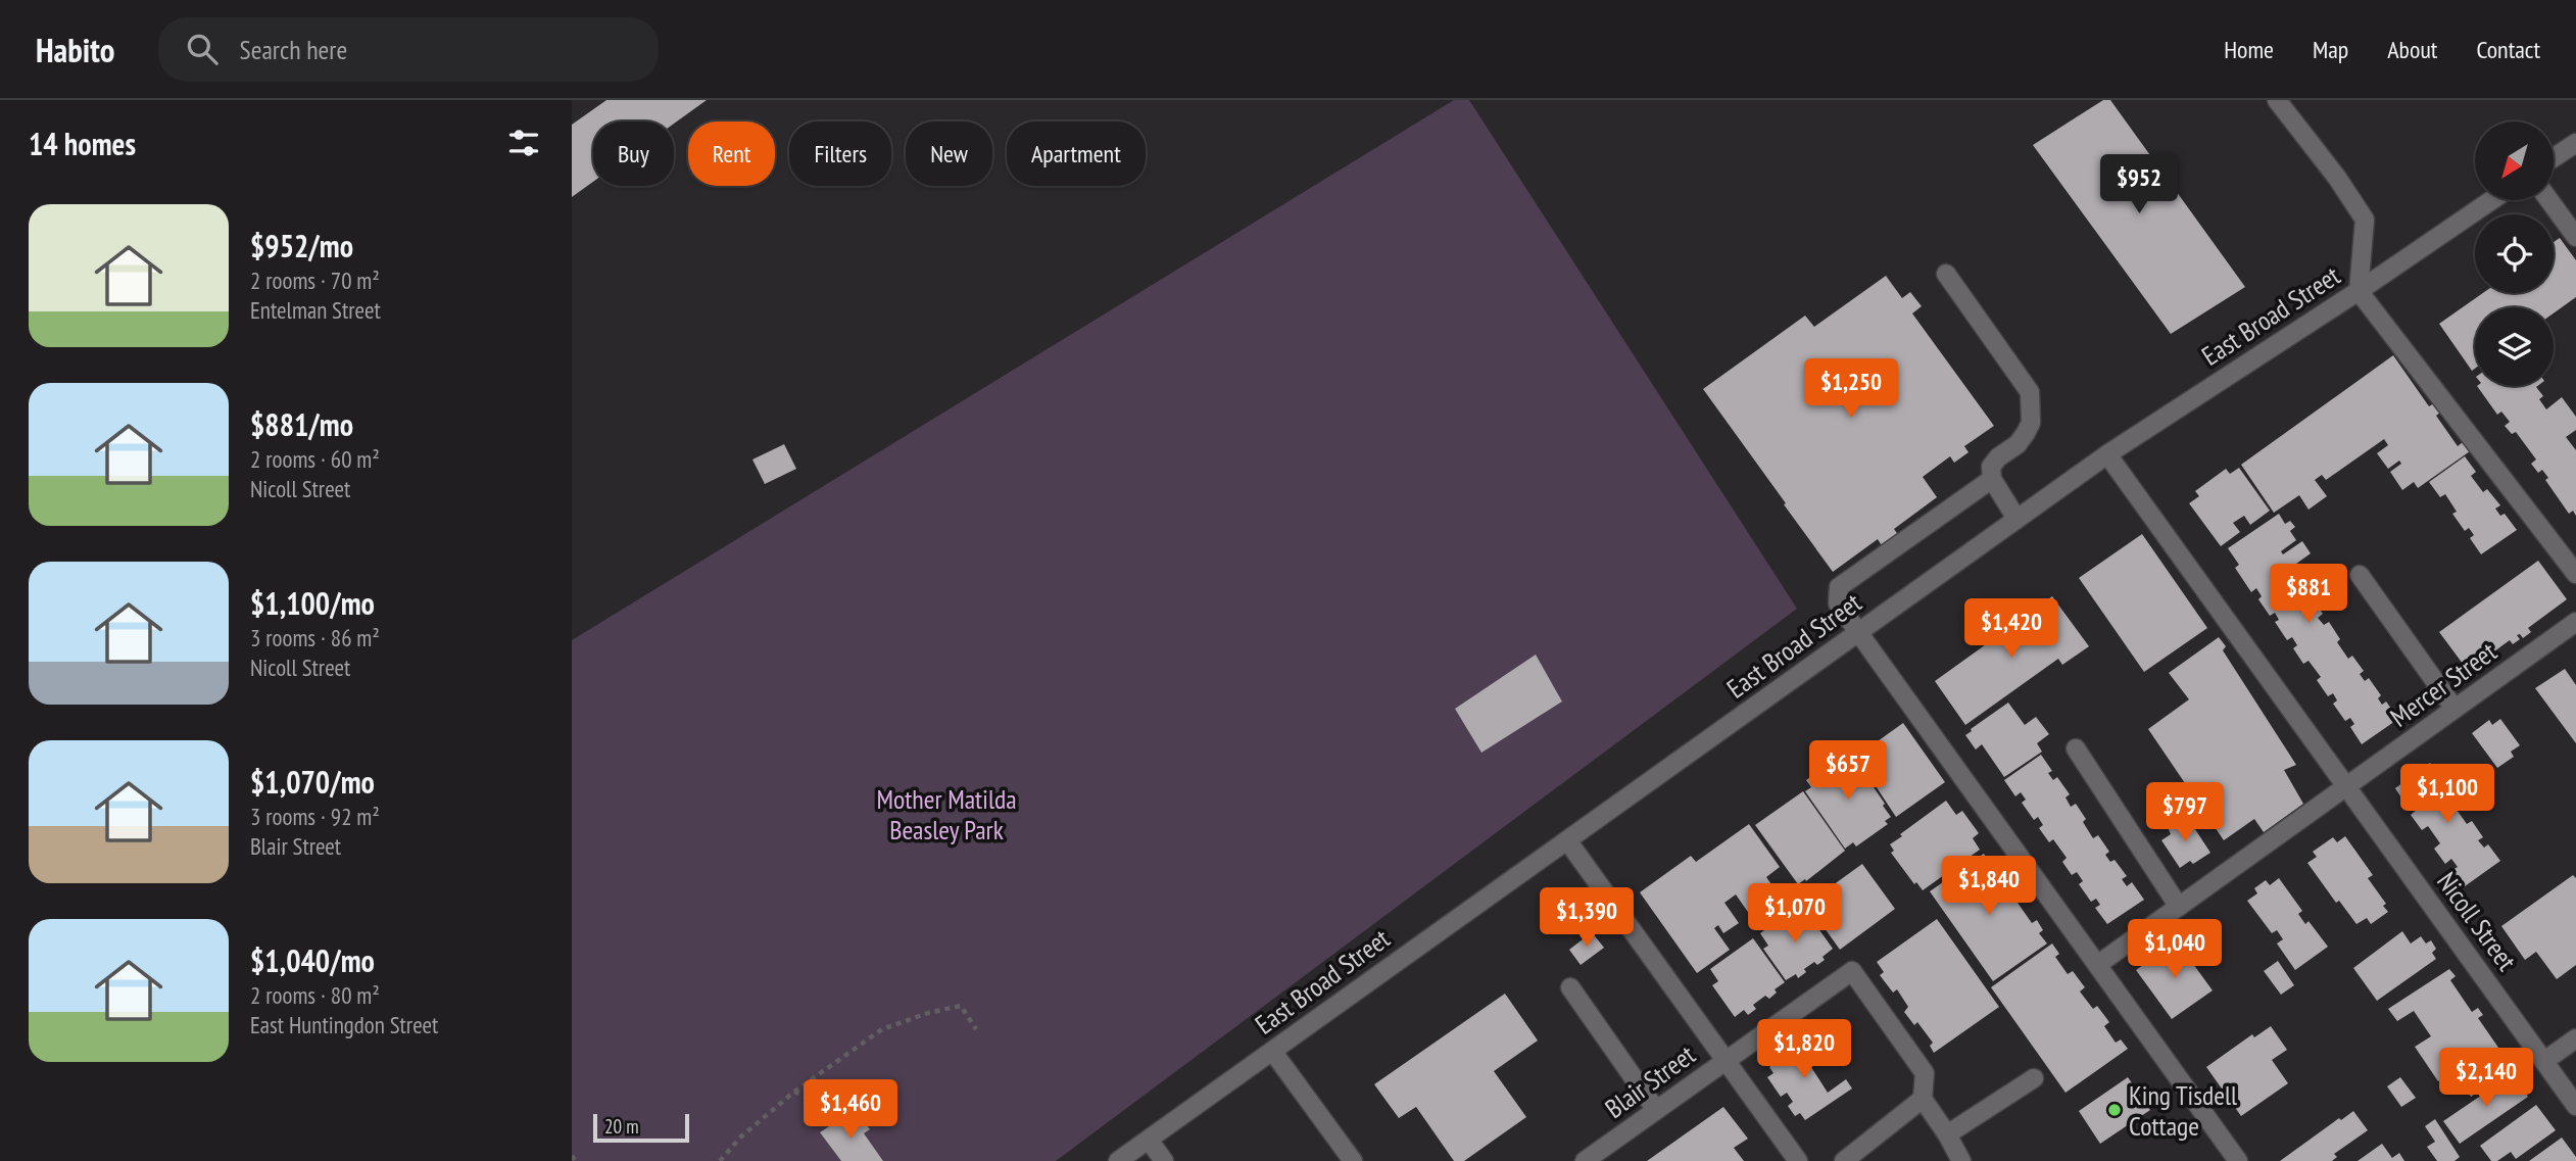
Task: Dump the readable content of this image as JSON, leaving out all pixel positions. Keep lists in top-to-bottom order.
{
  "streets": {
    "street": [
      "East Broad Street",
      "Mercer Street",
      "Nicoll Street",
      "Blair Street"
    ]
  },
  "crossings": [
    ["East Broad Street", "Nicoll Street"],
    ["Mercer Street", "Nicoll Street"]
  ],
  "parks": ["Mother Matilda Beasley Park"],
  "places": ["King Tisdell Cottage"],
  "scale_bar": "20 m",
  "north": "bottom left",
  "page": {
    "header": "Habito",
    "search": "Search here",
    "nav": [
      "Home",
      "Map",
      "About",
      "Contact"
    ],
    "heading": "14 homes",
    "chip": [
      "Buy",
      "Rent",
      "Filters",
      "New",
      "Apartment"
    ],
    "price": [
      "$952",
      "$1,250",
      "$881",
      "$1,420",
      "$657",
      "$1,100",
      "$797",
      "$1,840",
      "$1,070",
      "$1,390",
      "$1,040",
      "$1,820",
      "$2,140",
      "$1,460"
    ],
    "list": [
      {
        "name": "$952/mo",
        "note": "2 rooms · 70 m² · Entelman Street"
      },
      {
        "name": "$881/mo",
        "note": "2 rooms · 60 m² · Nicoll Street"
      },
      {
        "name": "$1,100/mo",
        "note": "3 rooms · 86 m² · Nicoll Street"
      },
      {
        "name": "$1,070/mo",
        "note": "3 rooms · 92 m² · Blair Street"
      },
      {
        "name": "$1,040/mo",
        "note": "2 rooms · 80 m² · East Huntingdon Street"
      }
    ],
    "scale": "20 m"
  }
}
